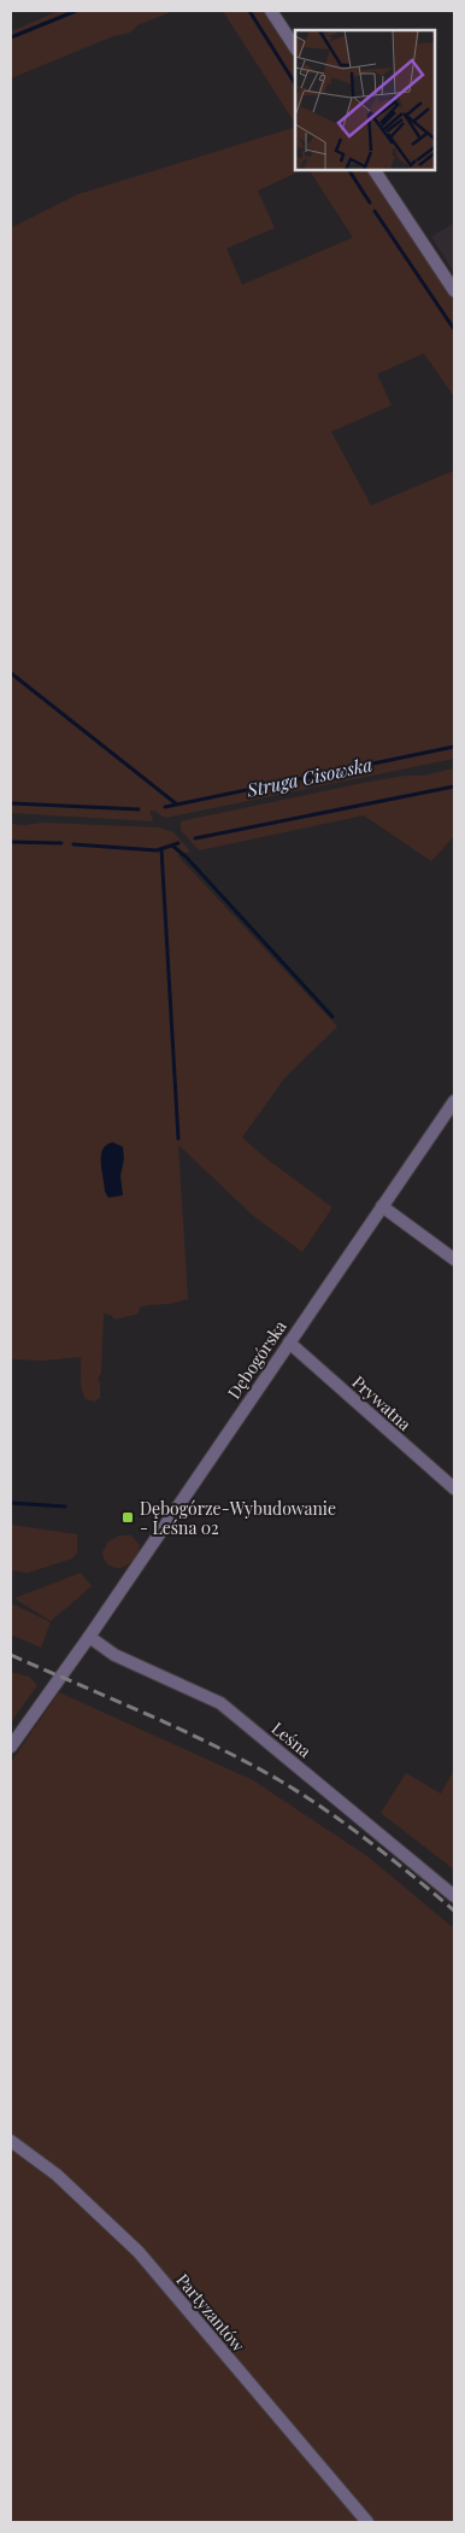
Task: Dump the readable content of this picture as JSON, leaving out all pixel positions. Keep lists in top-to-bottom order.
{
  "streets": {
    "street": [
      "Dębogórska",
      "Prywatna",
      "Leśna",
      "Partyzantów"
    ]
  },
  "crossings": [
    ["Dębogórska", "Prywatna"],
    ["Dębogórska", "Leśna"]
  ],
  "water": ["Struga Cisowska"],
  "places": {
    "transit": ["Dębogórze-Wybudowanie - Leśna 02"]
  }
}
